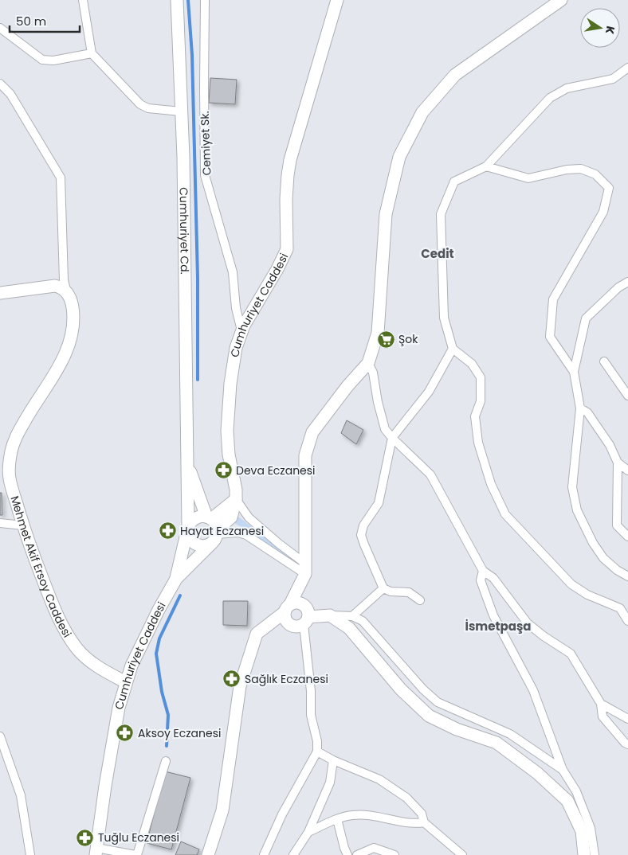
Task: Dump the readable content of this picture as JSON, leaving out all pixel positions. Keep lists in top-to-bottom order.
{
  "streets": {
    "street": [
      "Cemiyet Sk.",
      "Cumhuriyet Cd.",
      "Cumhuriyet Caddesi",
      "Mehmet Akif Ersoy Caddesi"
    ]
  },
  "crossings": [
    ["Cemiyet Sk.", "Cumhuriyet Caddesi"],
    ["Cumhuriyet Cd.", "Cumhuriyet Caddesi"],
    ["Cumhuriyet Caddesi", "Mehmet Akif Ersoy Caddesi"]
  ],
  "districts": ["Cedit", "İsmetpaşa"],
  "places": {
    "supermarket": ["Şok"],
    "pharmacy": [
      "Deva Eczanesi",
      "Hayat Eczanesi",
      "Sağlık Eczanesi",
      "Aksoy Eczanesi",
      "Tuğlu Eczanesi"
    ]
  },
  "scale_bar": "50 m",
  "north": "right"
}
